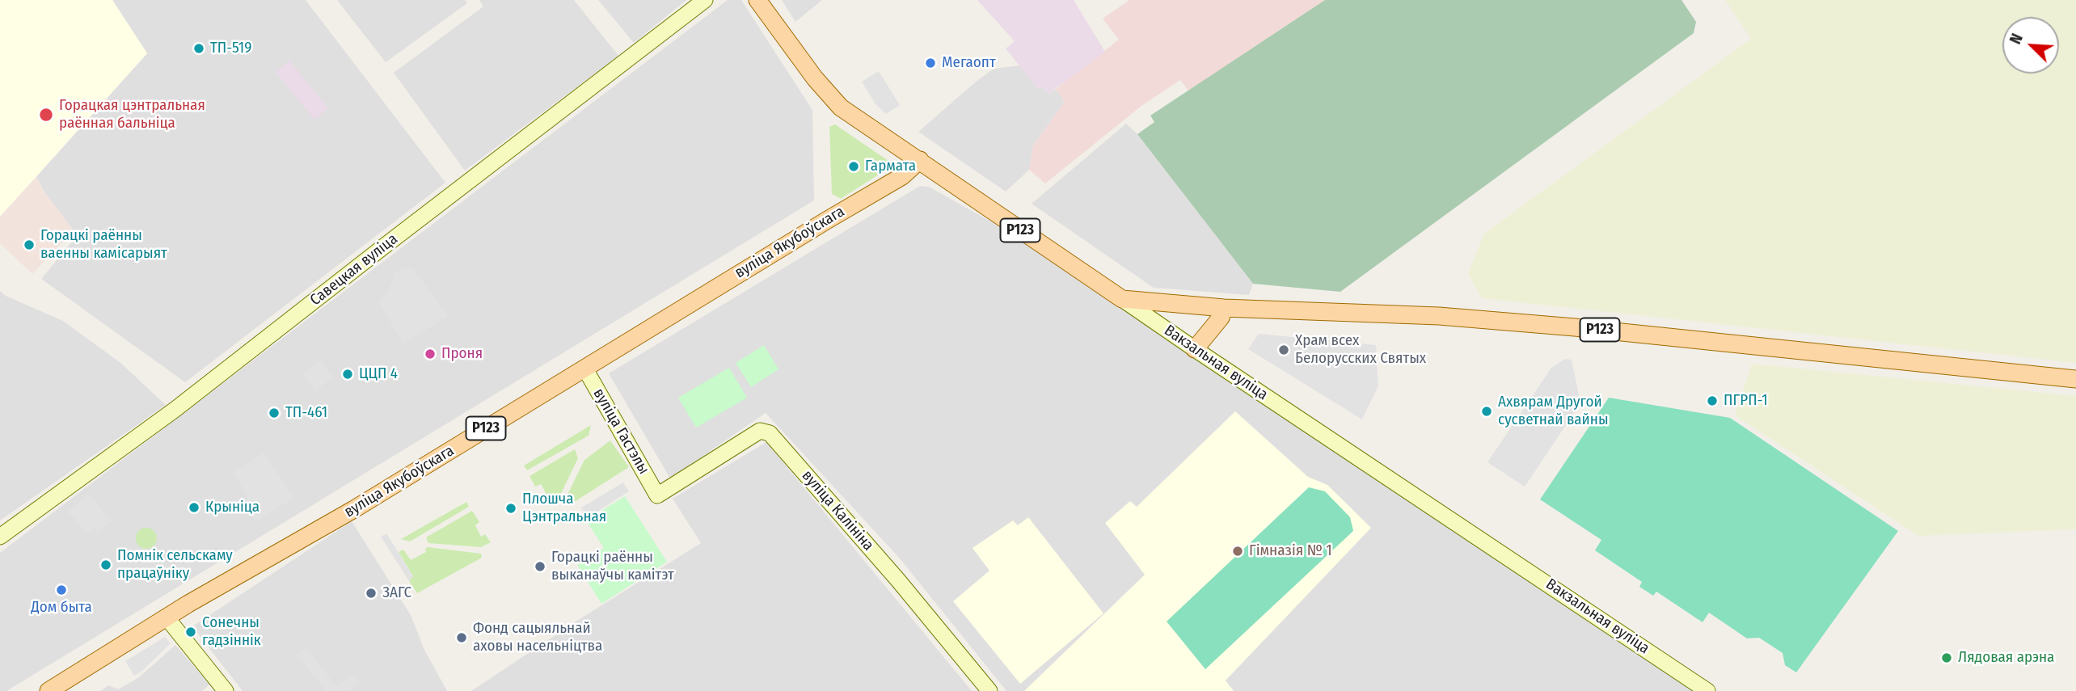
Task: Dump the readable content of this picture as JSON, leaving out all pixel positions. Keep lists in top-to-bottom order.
{
  "streets": {
    "main road": [
      "Р123",
      "вуліца Якубоўскага",
      "Савецкая вуліца",
      "Вакзальная вуліца",
      "вуліца Гастэлы",
      "вуліца Калініна"
    ]
  },
  "crossings": [
    ["Р123", "Вакзальная вуліца"],
    ["вуліца Якубоўскага", "Вакзальная вуліца"],
    ["вуліца Якубоўскага", "вуліца Гастэлы"],
    ["вуліца Гастэлы", "вуліца Калініна"]
  ],
  "places": [
    "ТП-519",
    "Мегаопт",
    "Горацкая цэнтральная раённая бальніца",
    "Гармата",
    "Горацкі раённы ваенны камісарыят",
    "Храм всех Белорусских Святых",
    "Проня",
    "ЦЦП 4",
    "ПГРП-1",
    "Ахвярам Другой сусветнай вайны",
    "ТП-461",
    "Крыніца",
    "Плошча Цэнтральная",
    "Гімназія № 1",
    "Помнік сельскаму працаўніку",
    "Горацкі раённы выканаўчы камітэт",
    "Дом быта",
    "ЗАГС",
    "Сонечны гадзіннік",
    "Фонд сацыяльнай аховы насельніцтва",
    "Лядовая арэна"
  ],
  "north": "top left"
}
